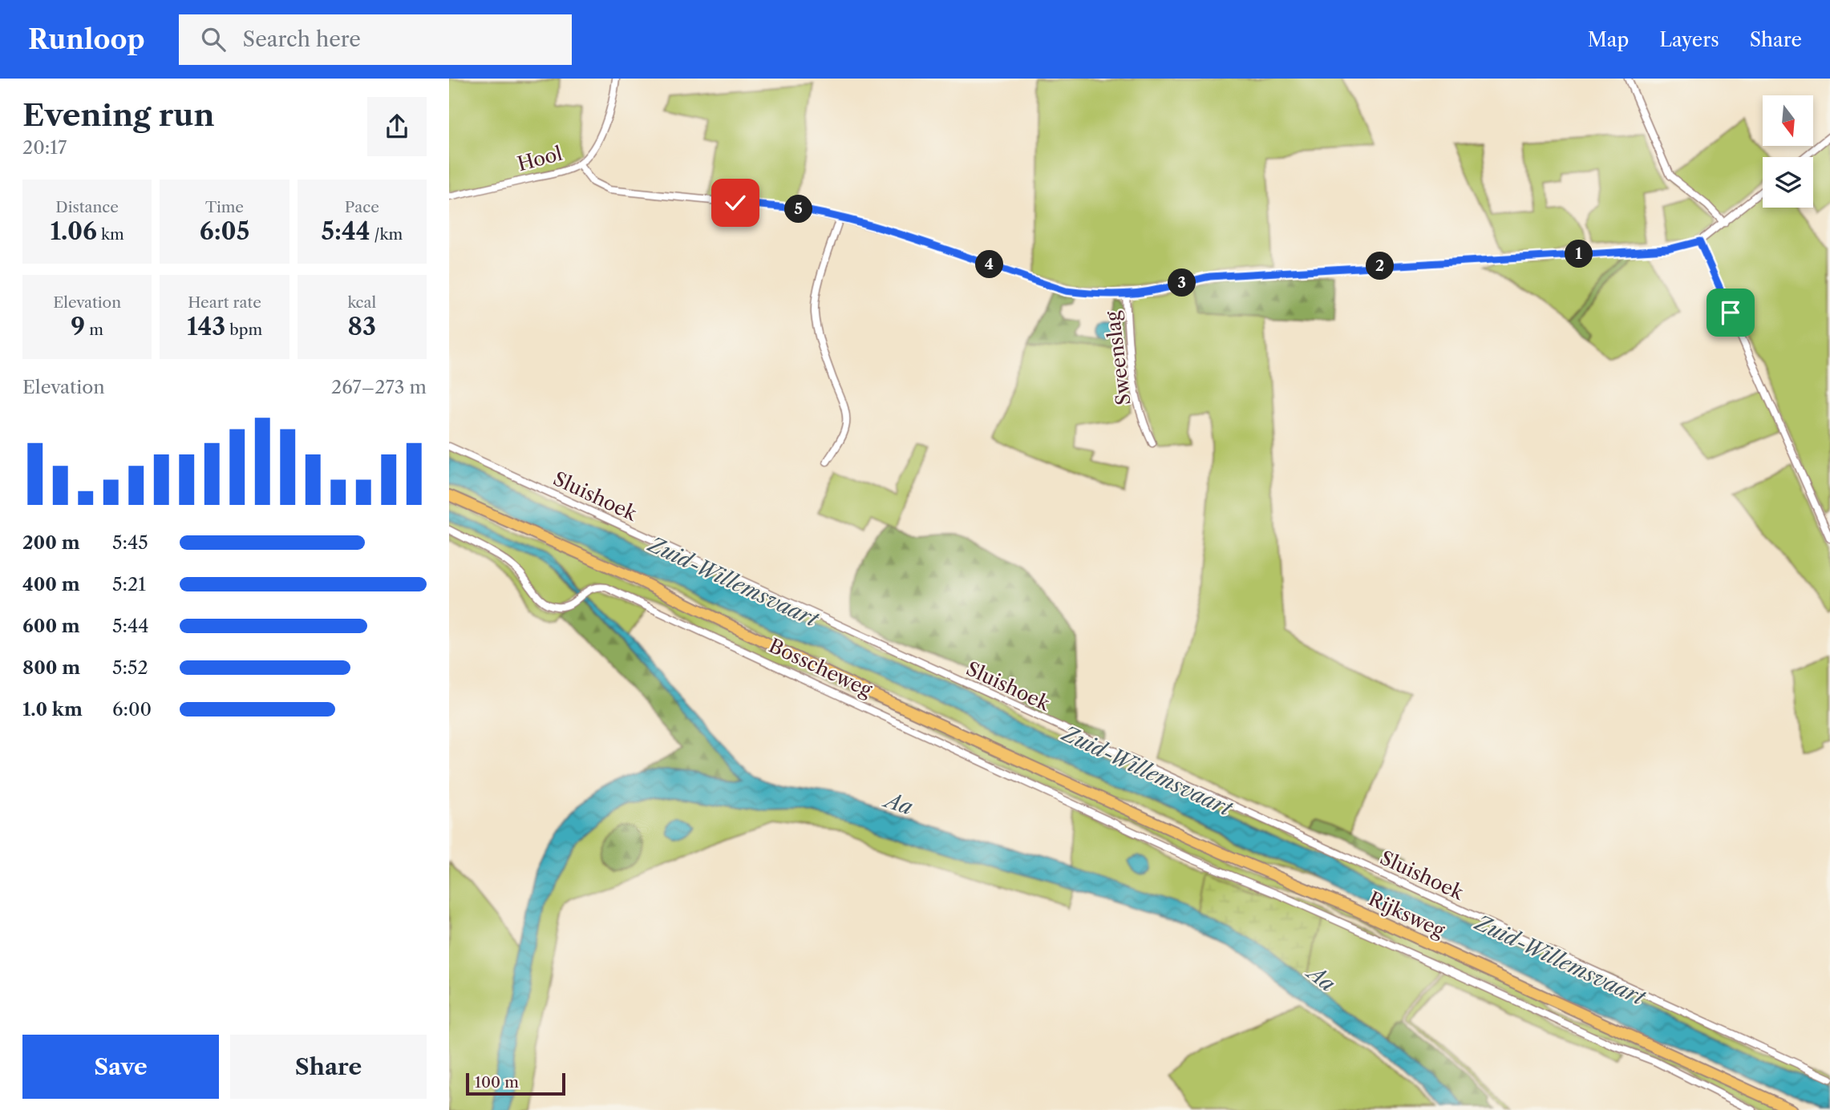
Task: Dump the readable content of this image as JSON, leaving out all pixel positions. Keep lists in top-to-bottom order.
{
  "streets": {
    "main road": ["Bosscheweg", "Rijksweg"],
    "street": ["Hool", "Sweenslag", "Sluishoek"]
  },
  "crossings": [
    ["Hool", "Sweenslag"],
    ["Bosscheweg", "Rijksweg"]
  ],
  "water": ["Zuid-Willemsvaart", "Aa"],
  "scale_bar": "100 m",
  "north": "bottom",
  "page": {
    "header": "Runloop",
    "search": "Search here",
    "nav": ["Map", "Layers", "Share"],
    "heading": ["Evening run", "20:17"],
    "stats": [
      ["Distance", "1.06 km"],
      ["Time", "6:05"],
      ["Pace", "5:44 /km"],
      ["Elevation", "9 m"],
      ["Heart rate", "143 bpm"],
      ["kcal", "83"]
    ],
    "pins": [
      "5",
      "1",
      "4",
      "2",
      "3"
    ],
    "chart": ["Elevation", "267–273 m"],
    "list": [
      {
        "name": "200 m",
        "note": "5:45"
      },
      {
        "name": "400 m",
        "note": "5:21"
      },
      {
        "name": "600 m",
        "note": "5:44"
      },
      {
        "name": "800 m",
        "note": "5:52"
      },
      {
        "name": "1.0 km",
        "note": "6:00"
      }
    ],
    "buttons": ["Save", "Share"],
    "scale": "100 m"
  }
}
